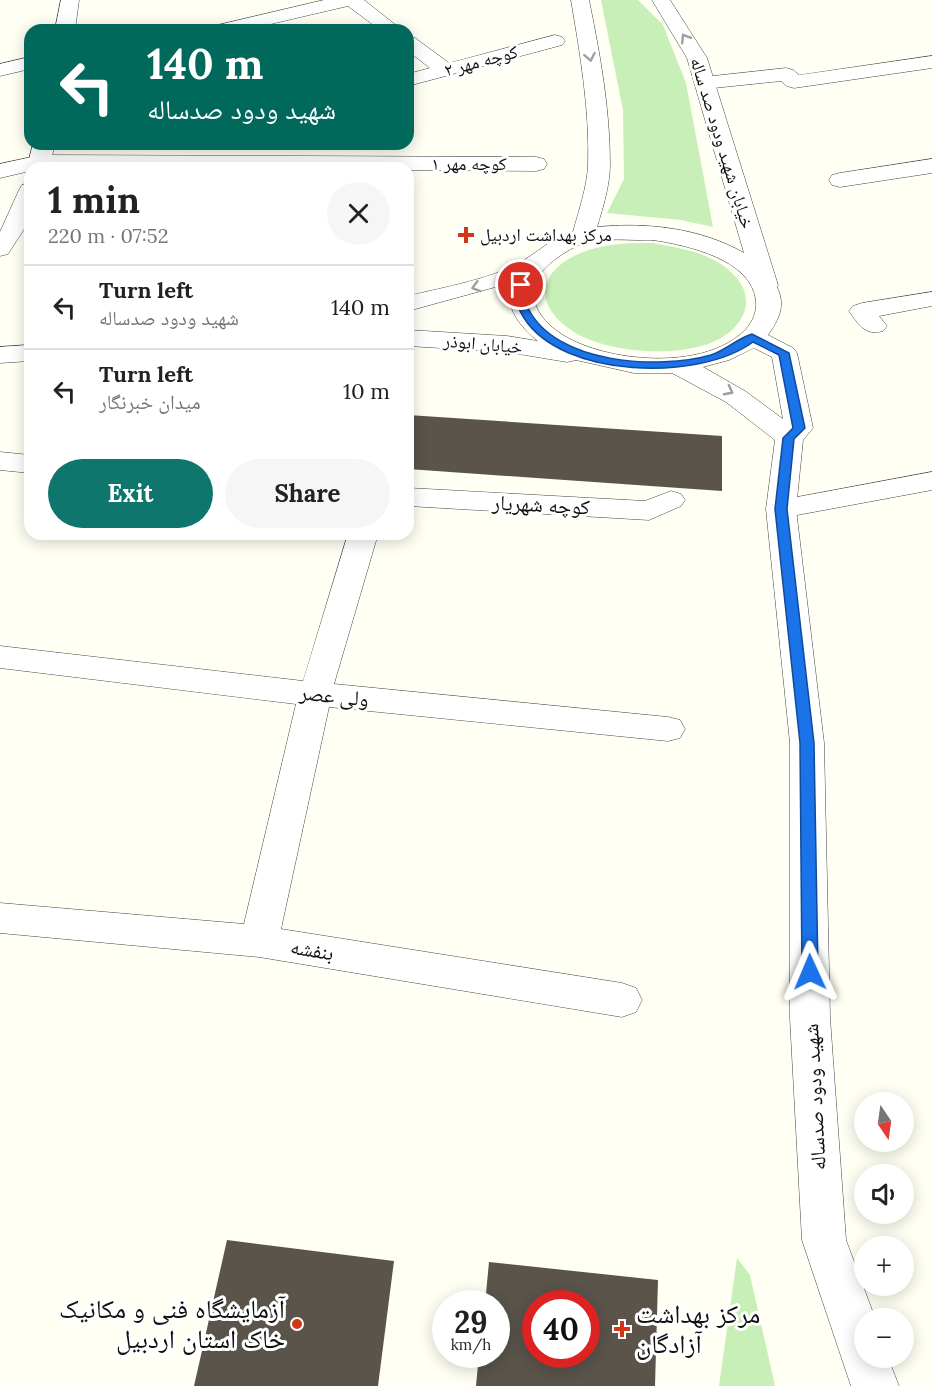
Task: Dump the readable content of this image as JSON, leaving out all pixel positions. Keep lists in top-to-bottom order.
{
  "streets": {
    "street": [
      "کوچه مهر ۲",
      "خیابان شهید ودود صد ساله",
      "کوچه مهر ۱",
      "خیابان ابوذر",
      "کوچه شهریار",
      "ولی عصر",
      "بنفشه",
      "شهید ودود صدساله"
    ]
  },
  "places": {
    "health": ["مرکز بهداشت اردبیل", "مرکز بهداشت آزادگان"],
    "other": ["آزمایشگاه فنی و مکانیک خاک استان اردبیل"]
  },
  "north": "bottom",
  "page": {
    "turn": ["140 m", "شهید ودود صدساله"],
    "heading": ["1 min", "220 m · 07:52"],
    "list": [
      {
        "name": "Turn left",
        "note": "شهید ودود صدساله",
        "value": "140 m"
      },
      {
        "name": "Turn left",
        "note": "میدان خبرنگار",
        "value": "10 m"
      }
    ],
    "buttons": ["Exit", "Share"],
    "map_buttons": ["+", "−"],
    "speed": "29 km/h",
    "limit": "40"
  }
}
